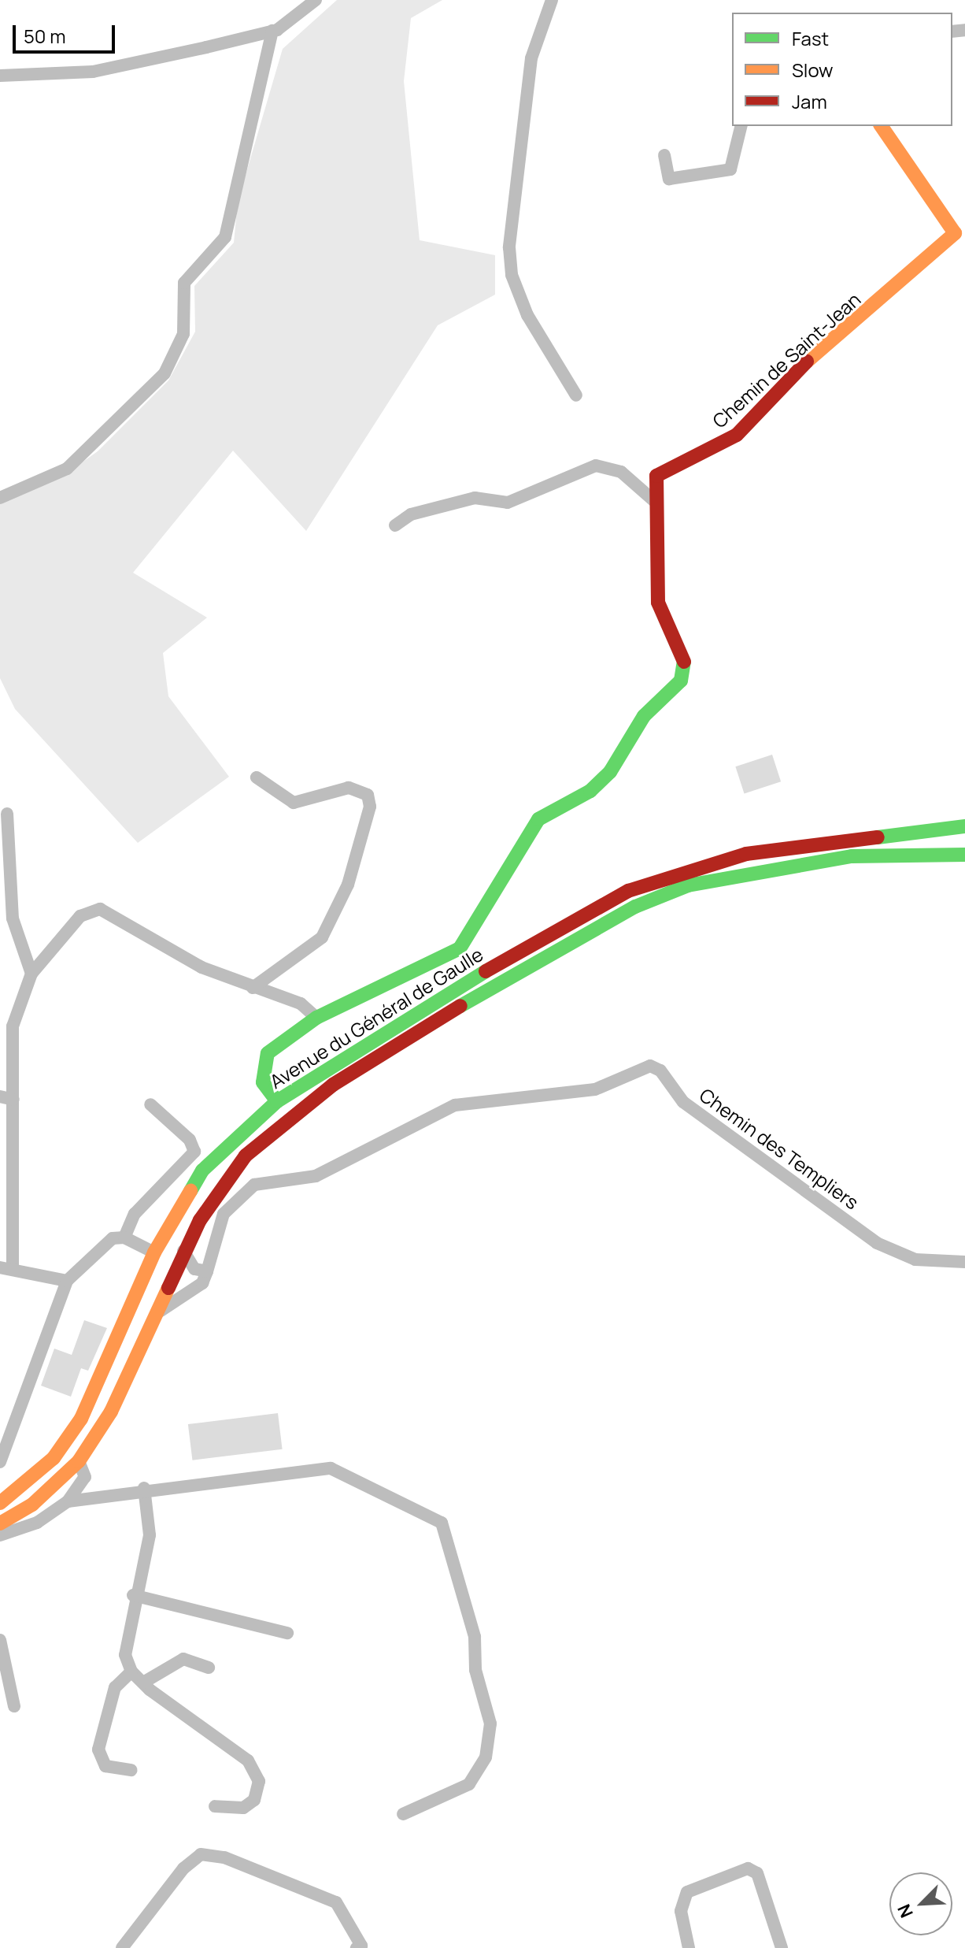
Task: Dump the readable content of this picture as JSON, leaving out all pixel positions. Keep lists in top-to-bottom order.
{
  "streets": {
    "main road": ["Chemin de Saint-Jean", "Avenue du Général de Gaulle"],
    "street": ["Chemin des Templiers"]
  },
  "crossings": [
    ["Chemin de Saint-Jean", "Avenue du Général de Gaulle"]
  ],
  "legend": ["Fast", "Slow", "Jam"],
  "scale_bar": "50 m",
  "north": "bottom left"
}
